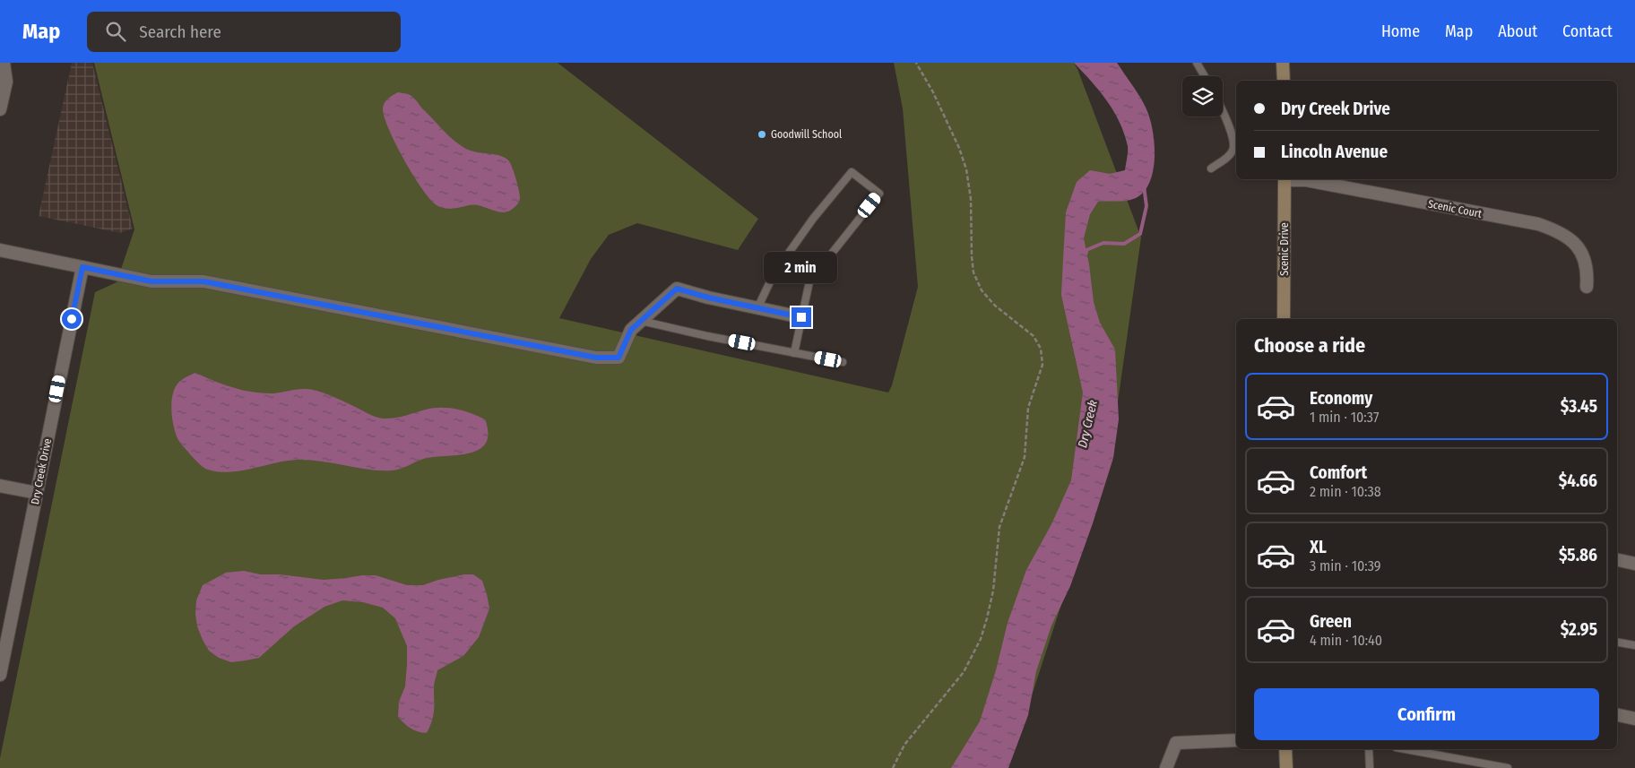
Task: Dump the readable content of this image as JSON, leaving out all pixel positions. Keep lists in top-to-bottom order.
{
  "streets": {
    "main road": ["Scenic Drive"],
    "street": ["Scenic Court", "Dry Creek Drive"]
  },
  "water": ["Dry Creek"],
  "places": ["Goodwill School"],
  "page": {
    "header": "Map",
    "search": "Search here",
    "nav": [
      "Home",
      "Map",
      "About",
      "Contact"
    ],
    "banner": ["Dry Creek Drive", "Lincoln Avenue"],
    "bubble": "2 min",
    "heading": "Choose a ride",
    "list": [
      {
        "name": "Economy",
        "note": "1 min · 10:37",
        "value": "$3.45"
      },
      {
        "name": "Comfort",
        "note": "2 min · 10:38",
        "value": "$4.66"
      },
      {
        "name": "XL",
        "note": "3 min · 10:39",
        "value": "$5.86"
      },
      {
        "name": "Green",
        "note": "4 min · 10:40",
        "value": "$2.95"
      }
    ],
    "buttons": "Confirm"
  }
}
